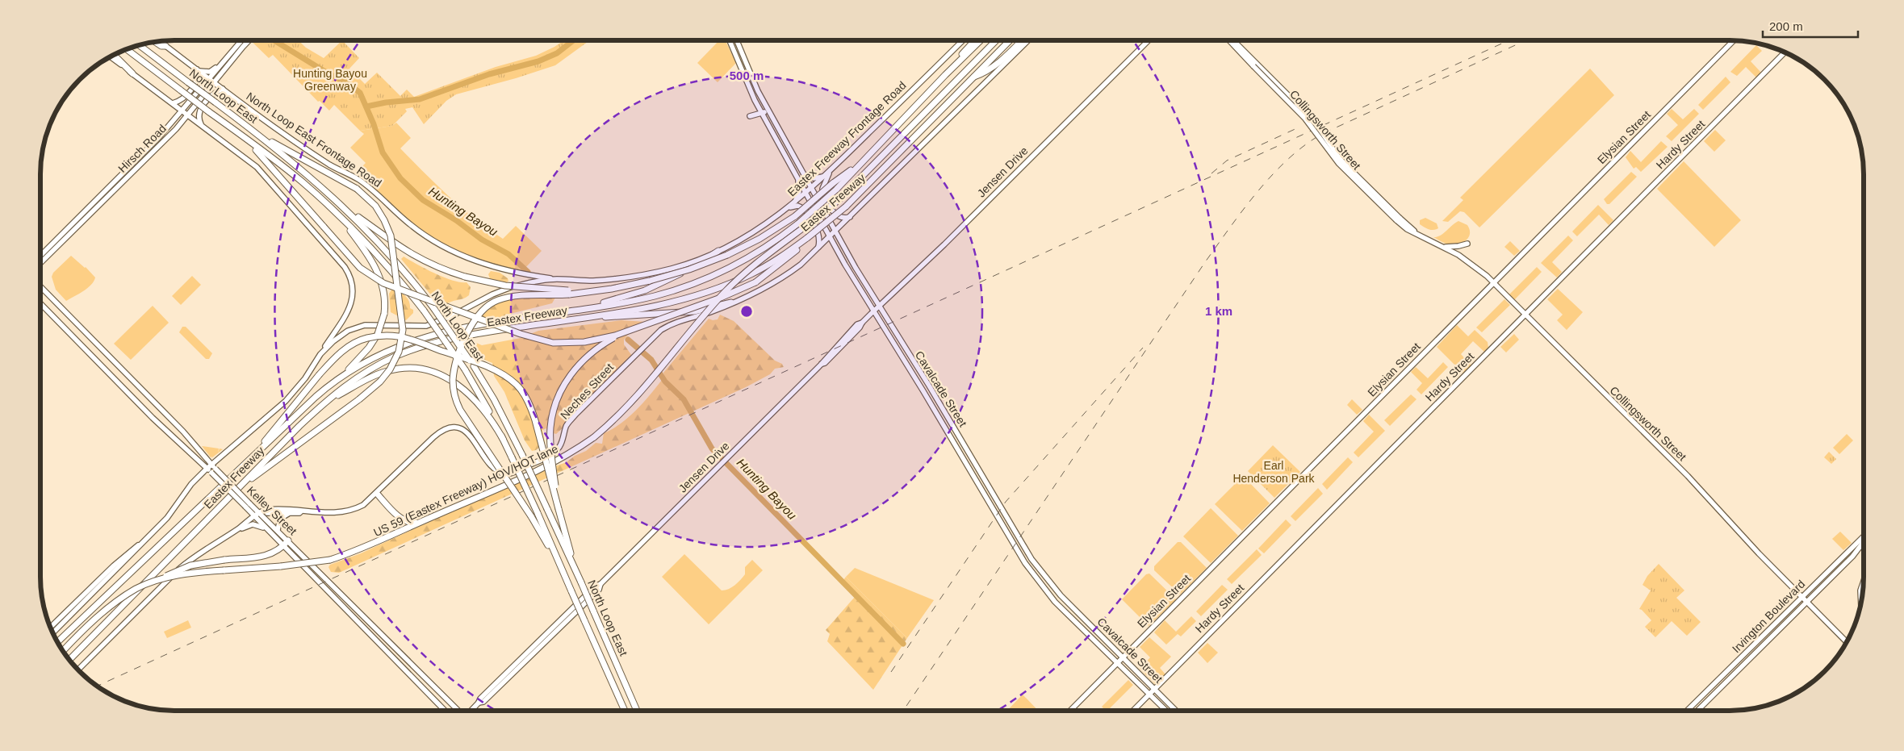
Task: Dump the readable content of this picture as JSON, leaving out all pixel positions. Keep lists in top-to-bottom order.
{
  "streets": {
    "highway": ["North Loop East", "Eastex Freeway", "US 59 (Eastex Freeway) HOV/HOT lane"],
    "main road": [
      "Collingsworth Street",
      "Elysian Street",
      "Eastex Freeway Frontage Road",
      "North Loop East Frontage Road",
      "Hardy Street",
      "Hirsch Road",
      "Jensen Drive",
      "Cavalcade Street",
      "Neches Street",
      "Kelley Street",
      "Irvington Boulevard"
    ]
  },
  "crossings": [
    ["Collingsworth Street", "Elysian Street"],
    ["Collingsworth Street", "Hardy Street"],
    ["Collingsworth Street", "Irvington Boulevard"],
    ["Elysian Street", "Cavalcade Street"],
    ["Eastex Freeway Frontage Road", "North Loop East Frontage Road"],
    ["Eastex Freeway Frontage Road", "Cavalcade Street"],
    ["Eastex Freeway Frontage Road", "Kelley Street"],
    ["North Loop East Frontage Road", "Hirsch Road"],
    ["Hardy Street", "Cavalcade Street"],
    ["Jensen Drive", "Cavalcade Street"],
    ["Neches Street", "Kelley Street"]
  ],
  "water": ["Hunting Bayou"],
  "parks": ["Hunting Bayou Greenway", "Earl Henderson Park"],
  "scale_bar": "200 m",
  "rings": ["500 m", "1 km"]
}
